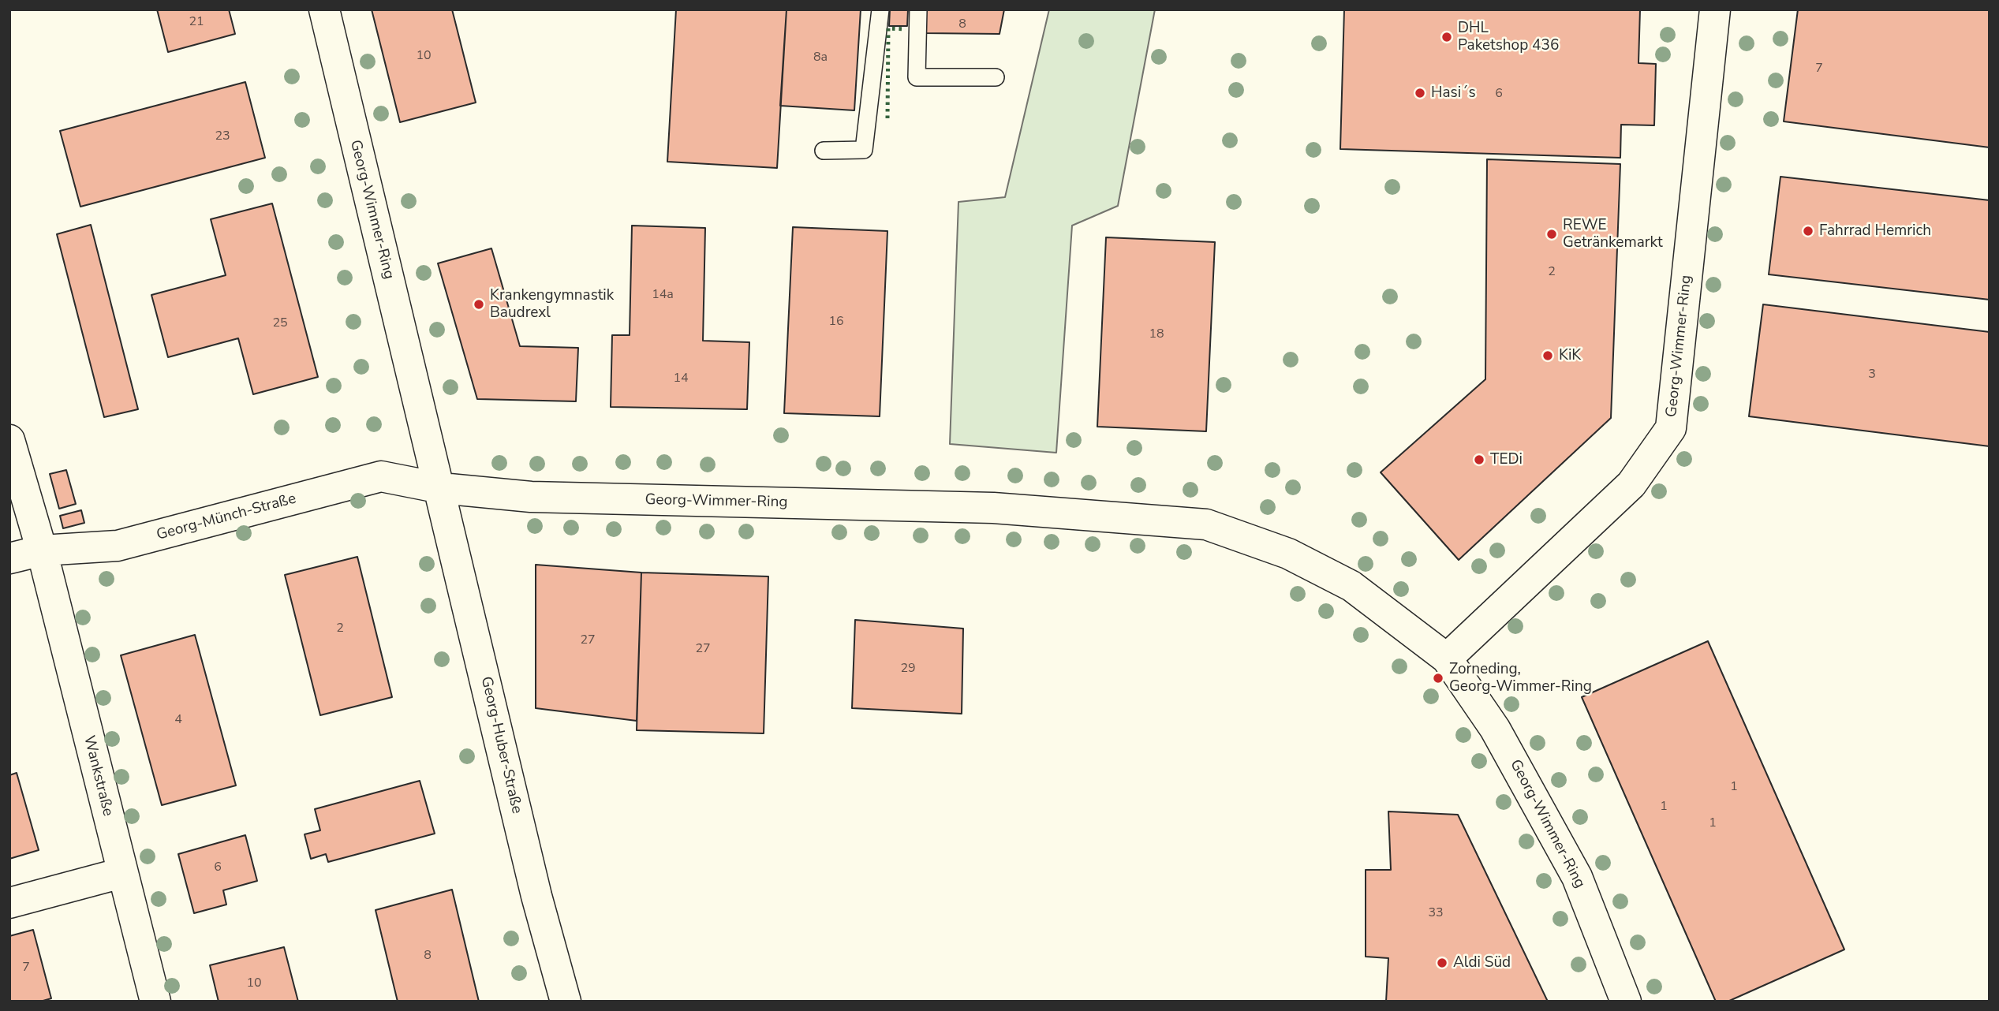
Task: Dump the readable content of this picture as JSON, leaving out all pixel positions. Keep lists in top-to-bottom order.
{
  "streets": {
    "street": [
      "Georg-Wimmer-Ring",
      "Georg-Münch-Straße",
      "Georg-Huber-Straße",
      "Wankstraße"
    ]
  },
  "crossings": [
    ["Georg-Wimmer-Ring", "Georg-Münch-Straße"],
    ["Georg-Wimmer-Ring", "Georg-Huber-Straße"],
    ["Georg-Münch-Straße", "Georg-Huber-Straße"],
    ["Georg-Münch-Straße", "Wankstraße"]
  ],
  "places": [
    "DHL Paketshop 436",
    "Hasi´s",
    "Fahrrad Hemrich",
    "REWE Getränkemarkt",
    "Krankengymnastik Baudrexl",
    "KiK",
    "TEDi",
    "Zorneding, Georg-Wimmer-Ring",
    "Aldi Süd"
  ],
  "house_numbers": [
    "21",
    "8",
    "10",
    "8a",
    "7",
    "6",
    "23",
    "2",
    "14a",
    "16",
    "25",
    "18",
    "3",
    "14",
    "2",
    "27",
    "27",
    "29",
    "4",
    "1",
    "1",
    "1",
    "6",
    "33",
    "8",
    "7",
    "10"
  ]
}
